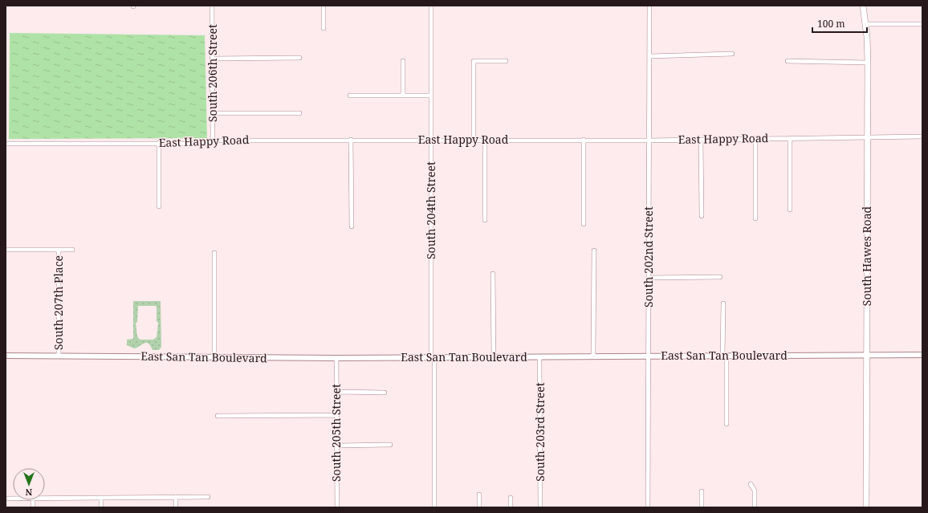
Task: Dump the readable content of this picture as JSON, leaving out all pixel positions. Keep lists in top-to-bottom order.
{
  "streets": {
    "main road": ["South Hawes Road"],
    "street": [
      "South 206th Street",
      "East Happy Road",
      "South 204th Street",
      "South 202nd Street",
      "South 207th Place",
      "East San Tan Boulevard",
      "South 203rd Street",
      "South 205th Street"
    ]
  },
  "crossings": [
    ["South 206th Street", "East Happy Road"],
    ["East Happy Road", "South 204th Street"],
    ["East Happy Road", "South Hawes Road"],
    ["East Happy Road", "South 202nd Street"],
    ["South 204th Street", "East San Tan Boulevard"],
    ["South Hawes Road", "East San Tan Boulevard"],
    ["South 202nd Street", "East San Tan Boulevard"],
    ["South 207th Place", "East San Tan Boulevard"],
    ["East San Tan Boulevard", "South 203rd Street"],
    ["East San Tan Boulevard", "South 205th Street"]
  ],
  "scale_bar": "100 m",
  "north": "bottom"
}
